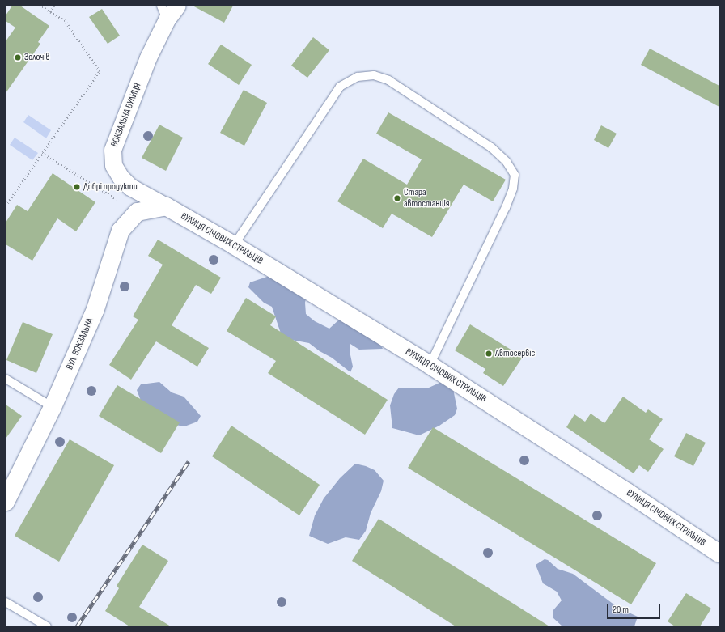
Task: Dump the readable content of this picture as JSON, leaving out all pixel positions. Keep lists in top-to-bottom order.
{
  "streets": {
    "street": ["ВОКЗАЛЬНА ВУЛИЦЯ", "ВУЛИЦЯ СІЧОВИХ СТРІЛЬЦІВ", "ВУЛ. ВОКЗАЛЬНА"]
  },
  "crossings": [
    ["ВОКЗАЛЬНА ВУЛИЦЯ", "ВУЛИЦЯ СІЧОВИХ СТРІЛЬЦІВ"]
  ],
  "places": [
    "Золочів",
    "Добрі продукти",
    "Стара автостанція",
    "Автосервіс"
  ],
  "scale_bar": "20 m"
}
